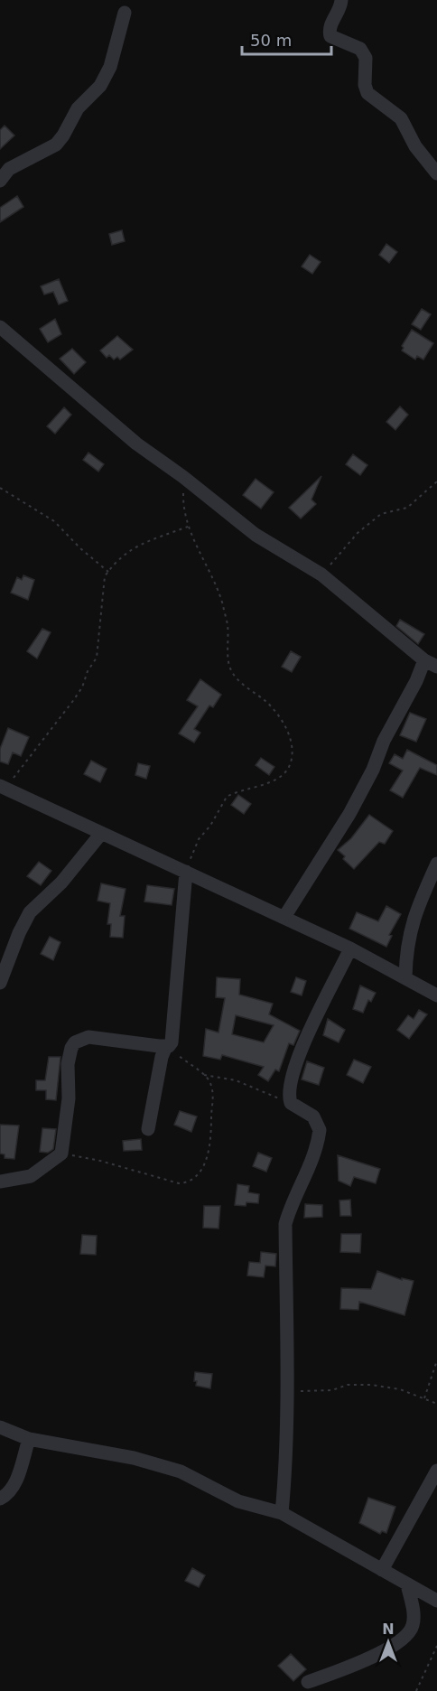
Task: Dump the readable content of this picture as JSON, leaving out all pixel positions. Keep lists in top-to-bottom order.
{
  "scale_bar": "50 m",
  "north": "top"
}
